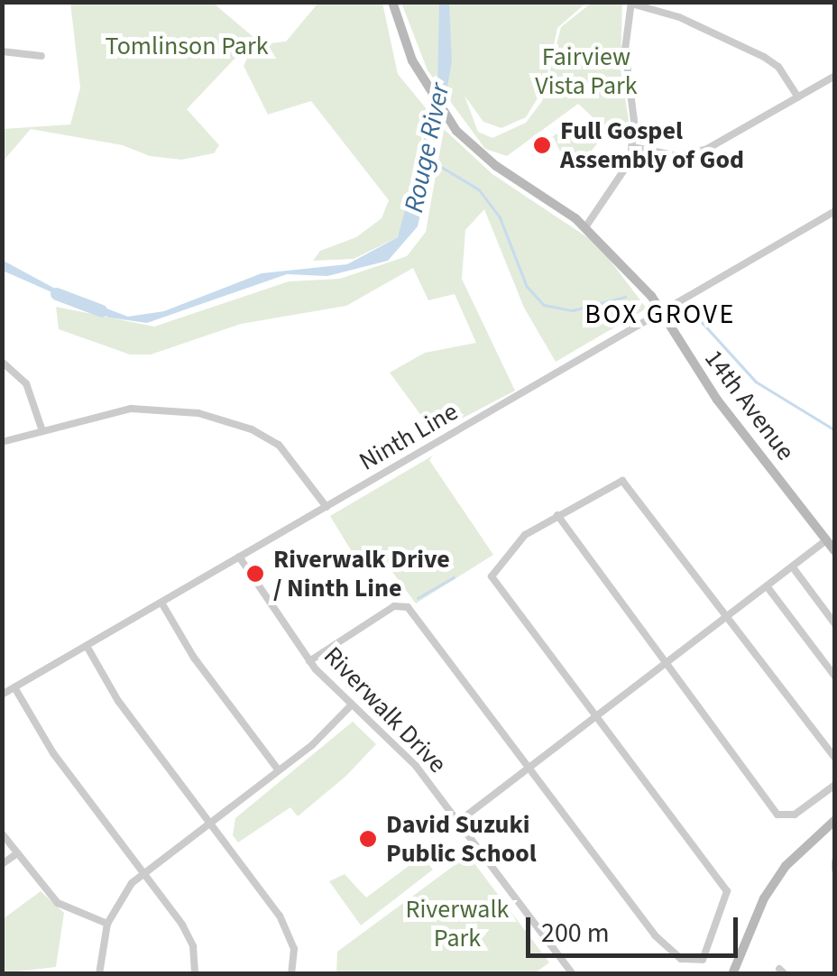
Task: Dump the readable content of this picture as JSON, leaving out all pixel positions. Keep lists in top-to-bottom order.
{
  "streets": {
    "main road": ["14th Avenue"],
    "street": ["Ninth Line", "Riverwalk Drive"]
  },
  "crossings": [
    ["14th Avenue", "Ninth Line"],
    ["Ninth Line", "Riverwalk Drive"]
  ],
  "districts": ["BOX GROVE"],
  "water": ["Rouge River"],
  "parks": ["Tomlinson Park", "Fairview Vista Park", "Riverwalk Park"],
  "places": ["Full Gospel Assembly of God", "Riverwalk Drive / Ninth Line", "David Suzuki Public School"],
  "scale_bar": "200 m"
}
